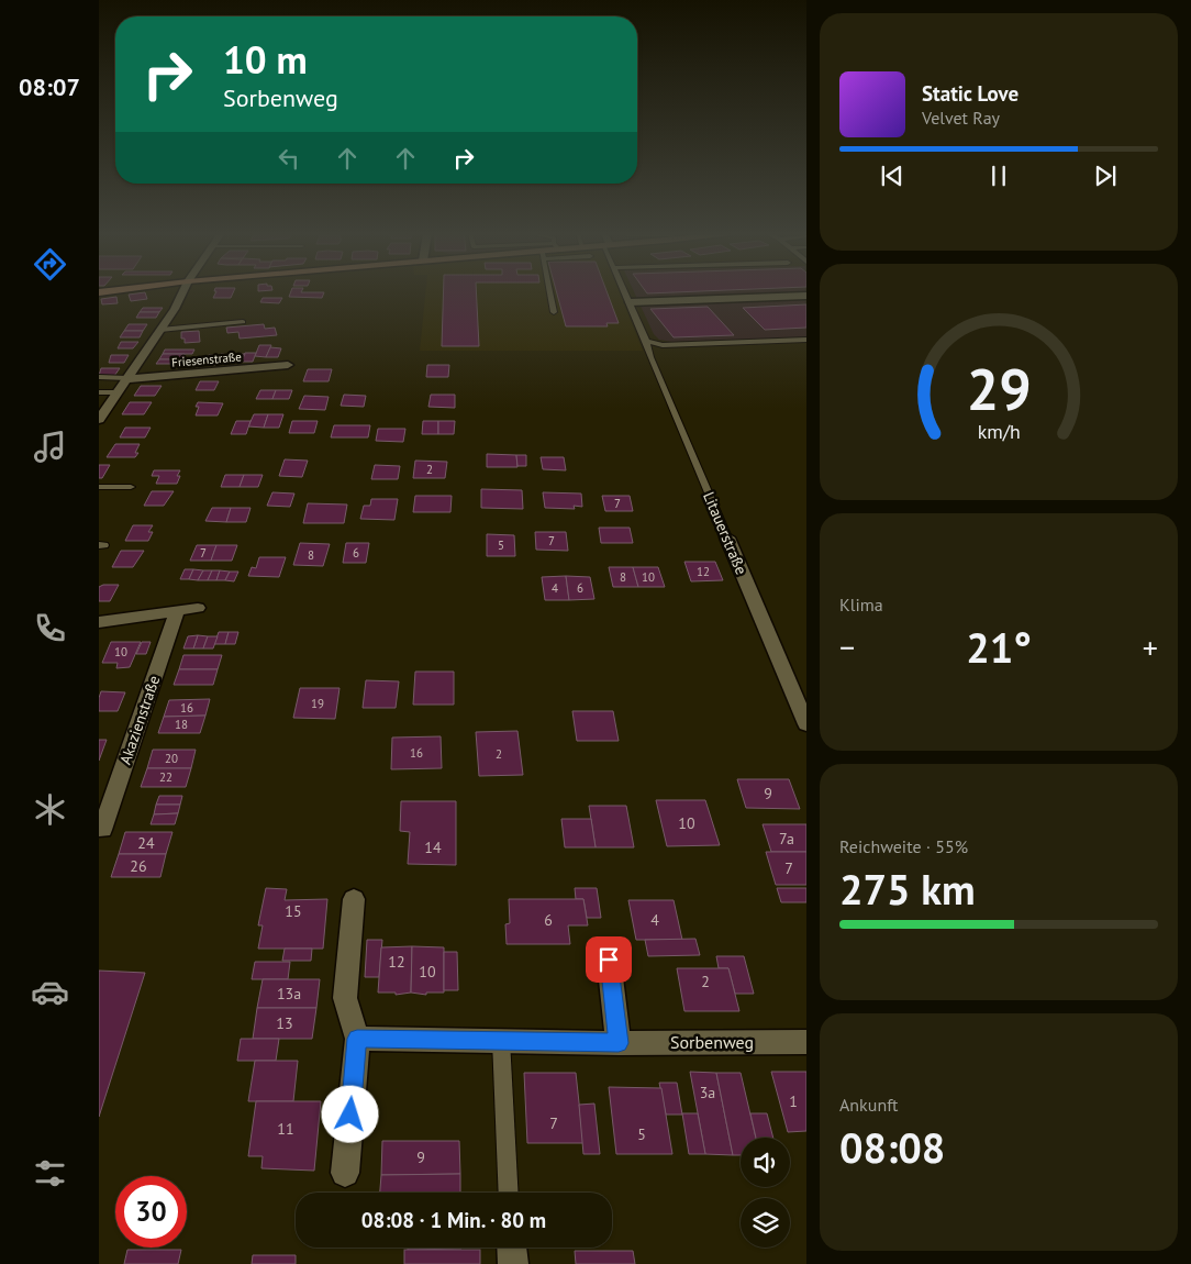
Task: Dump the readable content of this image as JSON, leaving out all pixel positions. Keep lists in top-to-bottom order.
{
  "streets": {
    "street": [
      "Friesenstraße",
      "Litauerstraße",
      "Akazienstraße",
      "Sorbenweg"
    ]
  },
  "house_numbers": [
    "2",
    "7",
    "7",
    "5",
    "7",
    "6",
    "8",
    "12",
    "8",
    "10",
    "4",
    "6",
    "10",
    "19",
    "16",
    "18",
    "16",
    "2",
    "20",
    "22",
    "9",
    "10",
    "7a",
    "24",
    "14",
    "26",
    "7",
    "15",
    "6",
    "4",
    "12",
    "10",
    "2",
    "13a",
    "13",
    "3a",
    "1",
    "7",
    "11",
    "5",
    "9"
  ],
  "page": {
    "tabs": "08:07",
    "turn": ["10 m", "Sorbenweg"],
    "song": ["Static Love", "Velvet Ray"],
    "tile": [
      "Klima",
      ["Reichweite · 55%", "275 km"],
      ["Ankunft", "08:08"]
    ],
    "heat": ["−", "21°", "+"],
    "limit": "30",
    "trip": "08:08 · 1 Min. · 80 m",
    "gauge": ["29", "km/h"]
  }
}
